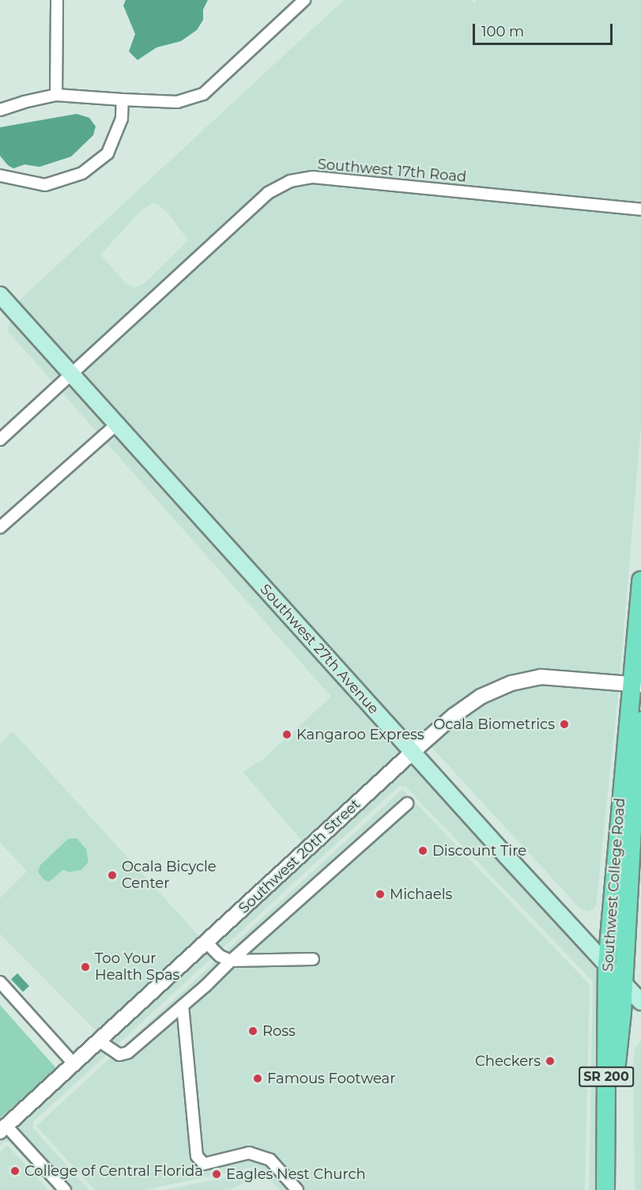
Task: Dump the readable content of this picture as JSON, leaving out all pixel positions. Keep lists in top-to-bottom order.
{
  "streets": {
    "main road": ["Southwest 27th Avenue", "Southwest College Road", "SR 200"],
    "street": ["Southwest 17th Road", "Southwest 20th Street"]
  },
  "crossings": [
    ["Southwest 17th Road", "Southwest 27th Avenue"],
    ["Southwest 27th Avenue", "Southwest 20th Street"],
    ["Southwest 27th Avenue", "Southwest College Road"],
    ["Southwest 20th Street", "Southwest College Road"]
  ],
  "places": [
    "Ocala Biometrics",
    "Kangaroo Express",
    "Discount Tire",
    "Ocala Bicycle Center",
    "Michaels",
    "Too Your Health Spas",
    "Ross",
    "Checkers",
    "Famous Footwear",
    "College of Central Florida",
    "Eagles Nest Church"
  ],
  "scale_bar": "100 m"
}
